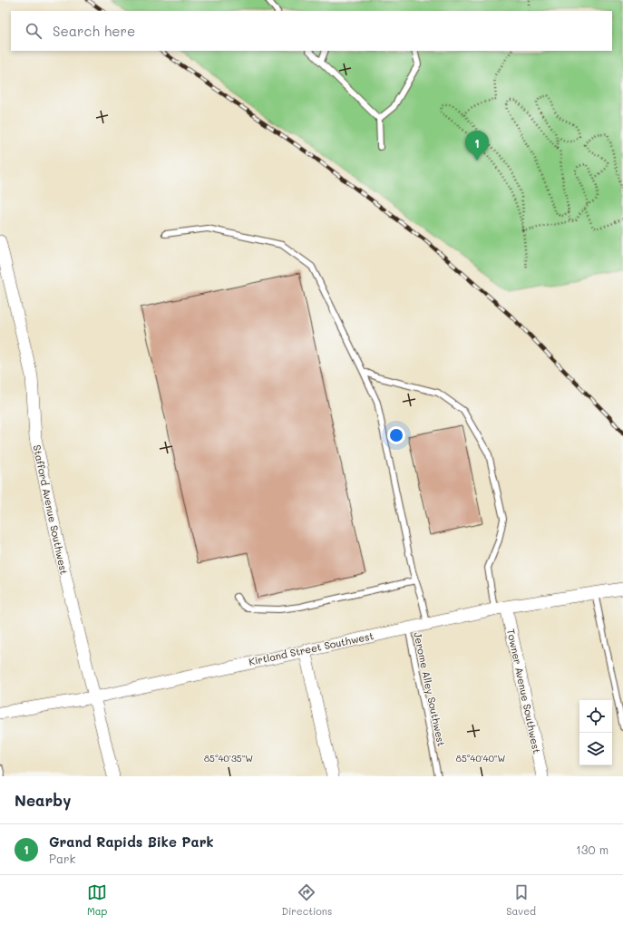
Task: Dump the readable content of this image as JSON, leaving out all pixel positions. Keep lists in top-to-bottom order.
{
  "streets": {
    "street": ["Stafford Avenue Southwest", "Kirtland Street Southwest", "Towner Avenue Southwest"],
    "lane": ["Jerome Alley Southwest"]
  },
  "crossings": [
    ["Stafford Avenue Southwest", "Kirtland Street Southwest"],
    ["Kirtland Street Southwest", "Jerome Alley Southwest"],
    ["Kirtland Street Southwest", "Towner Avenue Southwest"]
  ],
  "page": {
    "search": "Search here",
    "pins": "1",
    "heading": "Nearby",
    "list": [
      {
        "mark": "1",
        "name": "Grand Rapids Bike Park",
        "note": "Park",
        "value": "130 m"
      }
    ],
    "nav": ["Map", "Directions", "Saved"]
  },
  "coordinates": ["85°40'35\"W", "85°40'40\"W"]
}
